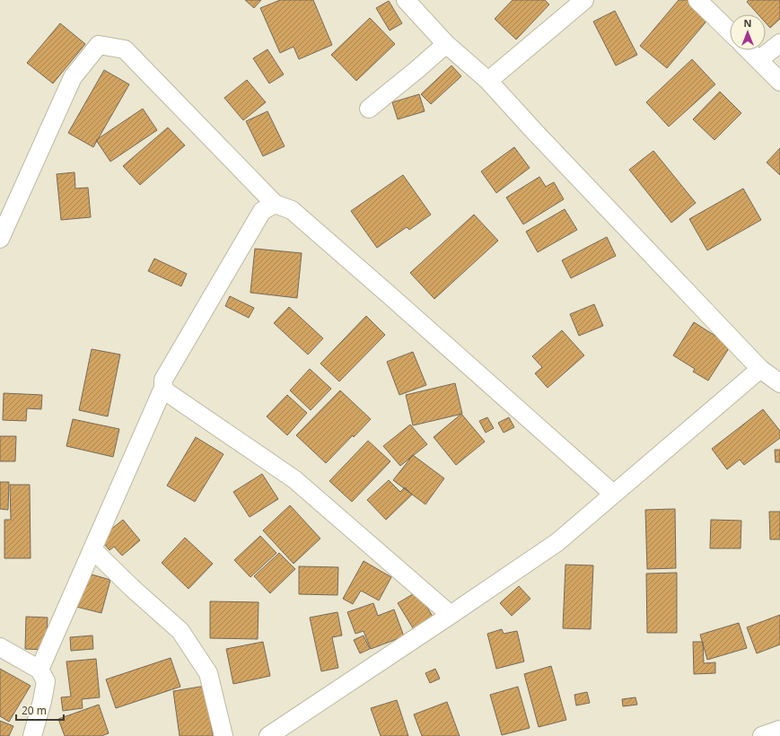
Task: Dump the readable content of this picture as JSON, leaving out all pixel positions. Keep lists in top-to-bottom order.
{
  "scale_bar": "20 m",
  "north": "top"
}
